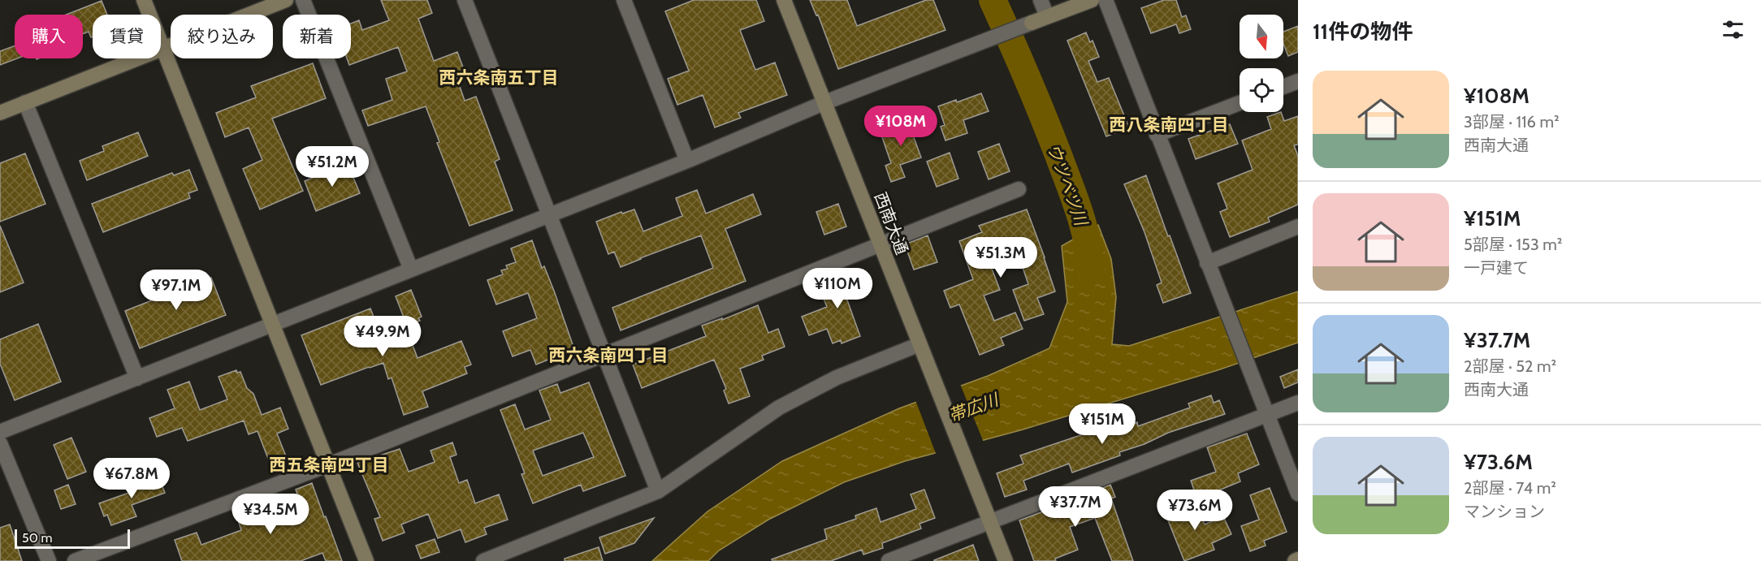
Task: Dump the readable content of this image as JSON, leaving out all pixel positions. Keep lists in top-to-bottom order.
{
  "streets": {
    "street": ["西南大通"]
  },
  "districts": [
    "西六条南五丁目",
    "西八条南四丁目",
    "西六条南四丁目",
    "西五条南四丁目"
  ],
  "water": ["ウツベツ川", "帯広川"],
  "scale_bar": "50 m",
  "north": "bottom",
  "page": {
    "heading": "11件の物件",
    "chip": [
      "購入",
      "賃貸",
      "絞り込み",
      "新着"
    ],
    "list": [
      {
        "name": "¥108M",
        "note": "3部屋 · 116 m² · 西南大通"
      },
      {
        "name": "¥151M",
        "note": "5部屋 · 153 m² · 一戸建て"
      },
      {
        "name": "¥37.7M",
        "note": "2部屋 · 52 m² · 西南大通"
      },
      {
        "name": "¥73.6M",
        "note": "2部屋 · 74 m² · マンション"
      }
    ],
    "price": [
      "¥108M",
      "¥51.2M",
      "¥51.3M",
      "¥110M",
      "¥97.1M",
      "¥49.9M",
      "¥151M",
      "¥67.8M",
      "¥37.7M",
      "¥73.6M",
      "¥34.5M"
    ],
    "scale": "50 m"
  }
}
